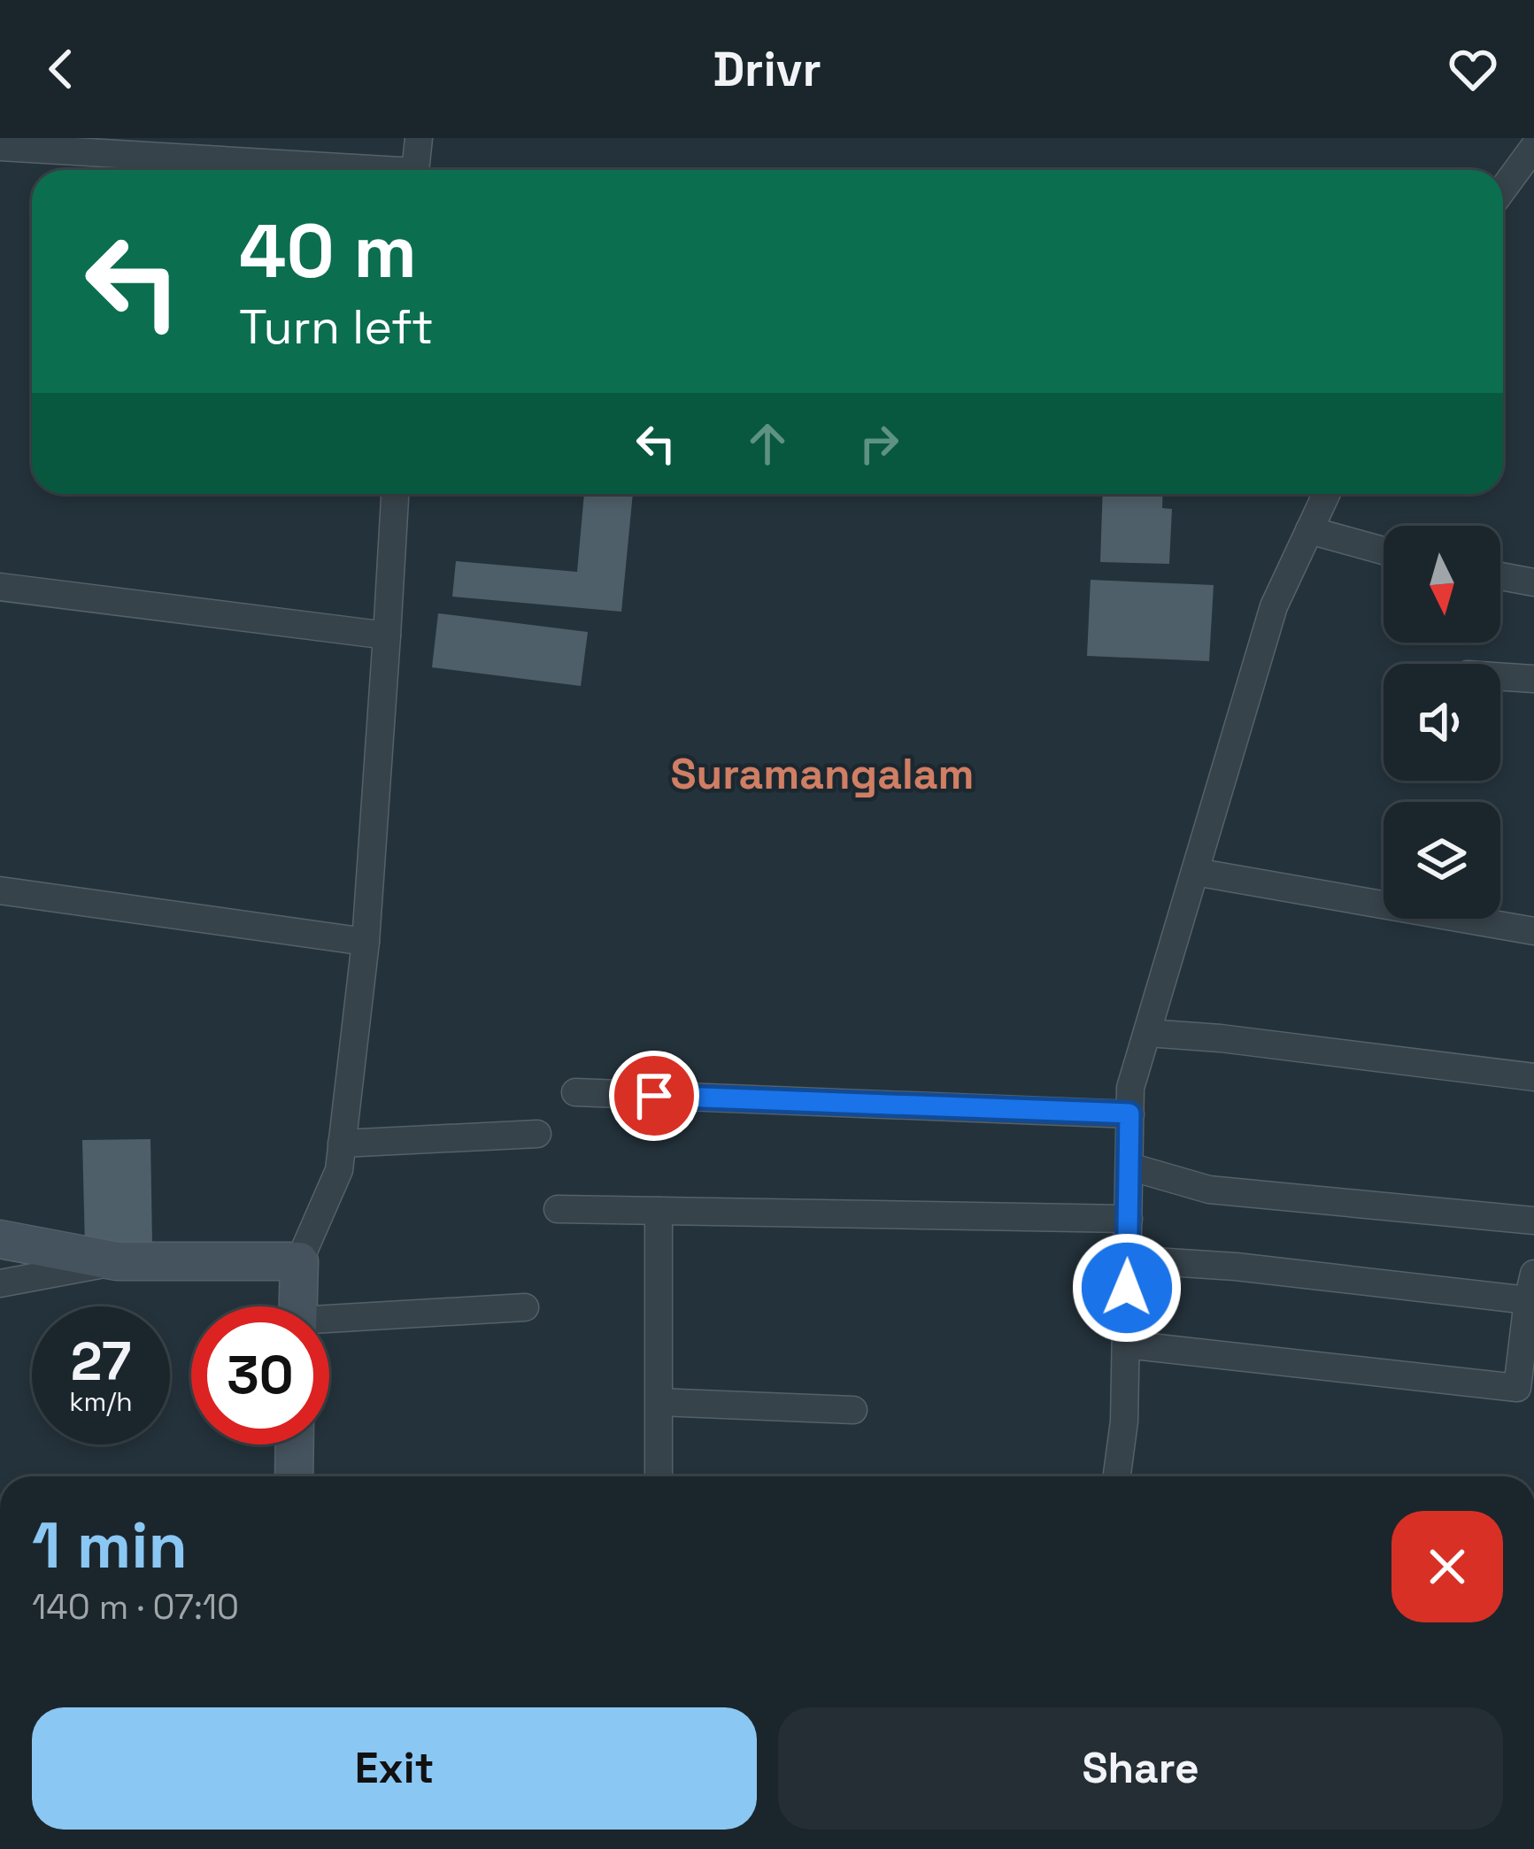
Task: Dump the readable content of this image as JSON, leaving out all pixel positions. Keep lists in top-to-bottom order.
{
  "districts": ["Suramangalam"],
  "north": "bottom",
  "page": {
    "header": "Drivr",
    "turn": ["40 m", "Turn left"],
    "speed": "27 km/h",
    "limit": "30",
    "heading": ["1 min", "140 m · 07:10"],
    "buttons": ["Exit", "Share"]
  }
}
